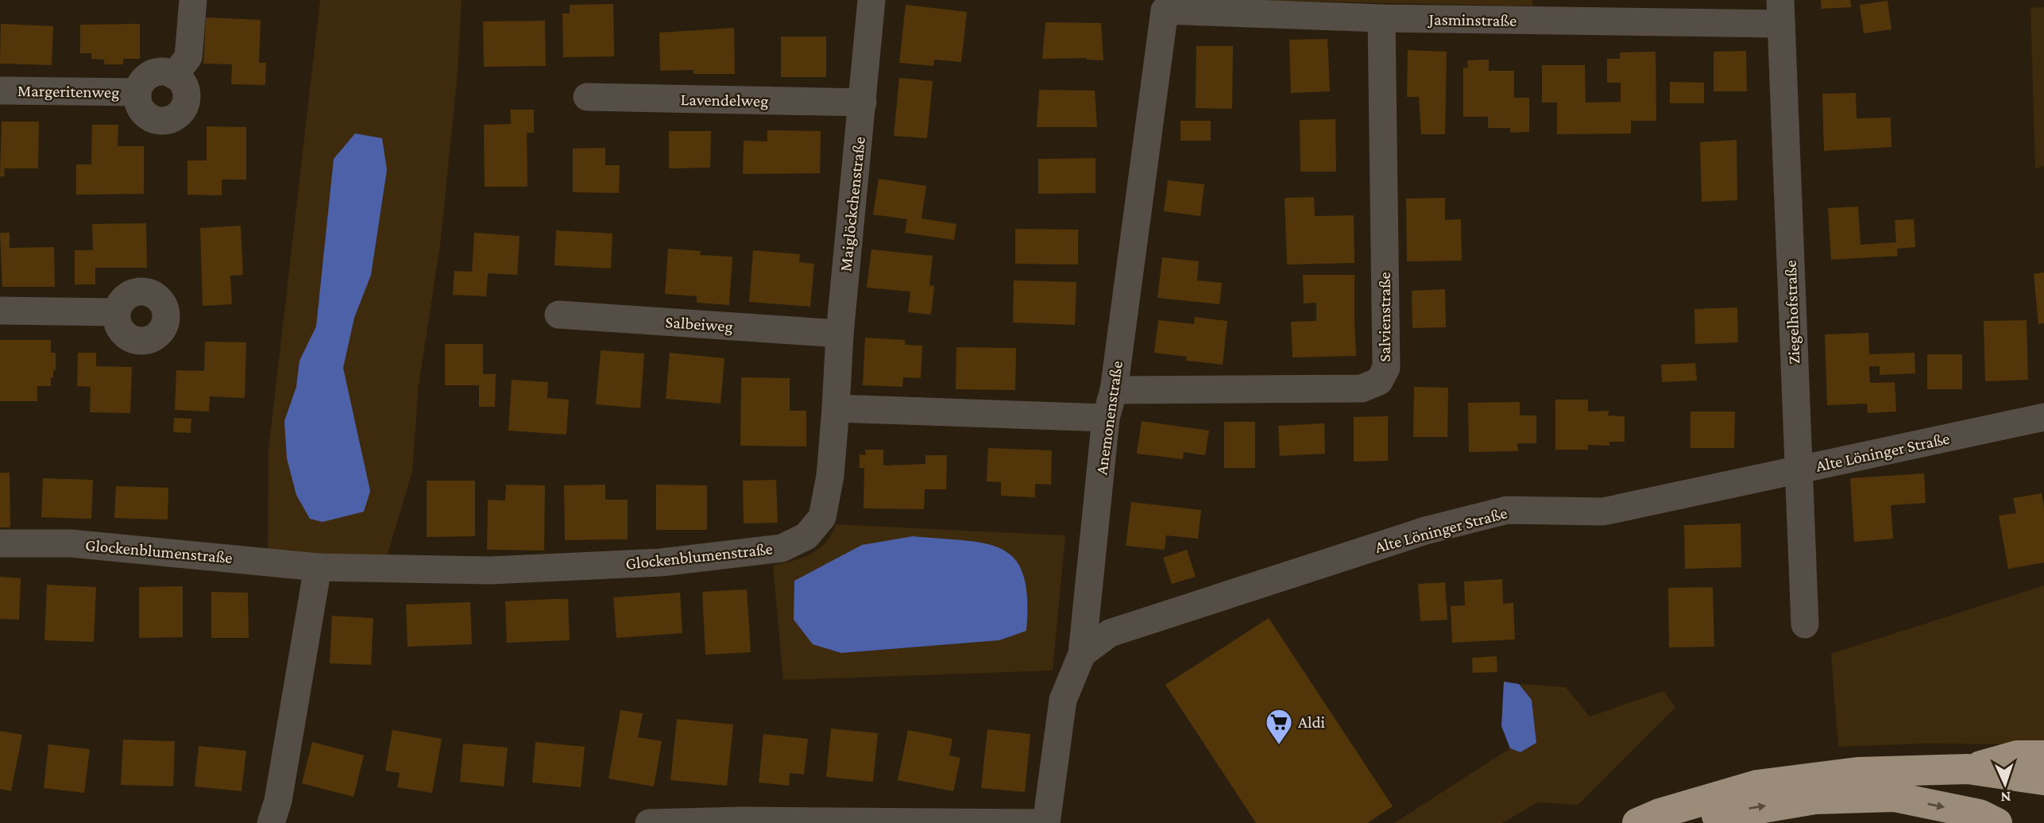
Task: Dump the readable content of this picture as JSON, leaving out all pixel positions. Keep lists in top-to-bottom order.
{
  "streets": {
    "street": [
      "Jasminstraße",
      "Margeritenweg",
      "Lavendelweg",
      "Maiglöckchenstraße",
      "Ziegelhofstraße",
      "Salvienstraße",
      "Salbeiweg",
      "Anemonenstraße",
      "Alte Löninger Straße",
      "Glockenblumenstraße"
    ]
  },
  "crossings": [
    ["Jasminstraße", "Ziegelhofstraße"],
    ["Jasminstraße", "Salvienstraße"],
    ["Jasminstraße", "Anemonenstraße"],
    ["Lavendelweg", "Maiglöckchenstraße"],
    ["Maiglöckchenstraße", "Salbeiweg"],
    ["Maiglöckchenstraße", "Glockenblumenstraße"],
    ["Ziegelhofstraße", "Alte Löninger Straße"],
    ["Salvienstraße", "Anemonenstraße"],
    ["Anemonenstraße", "Alte Löninger Straße"]
  ],
  "places": {
    "supermarket": ["Aldi"]
  },
  "north": "bottom"
}
